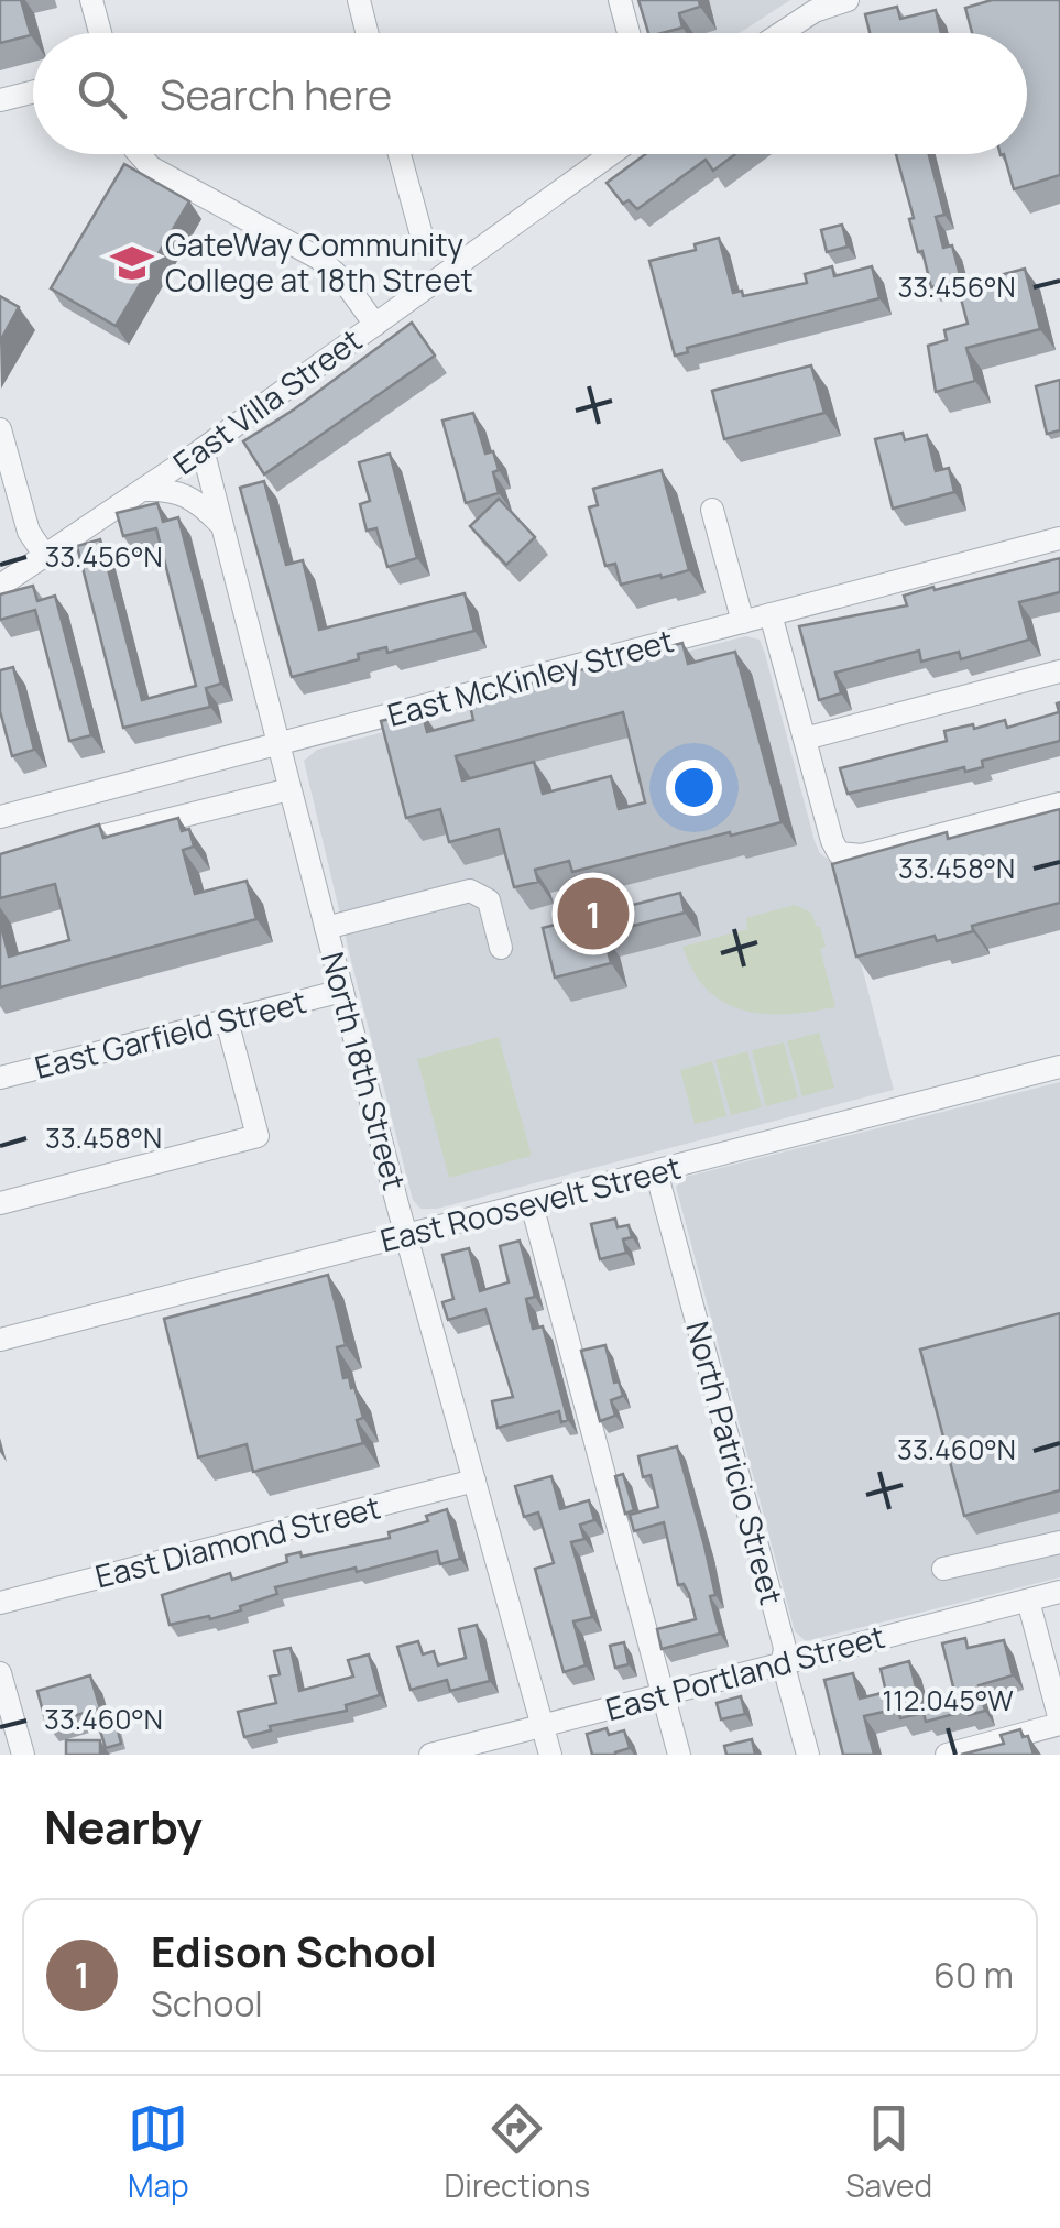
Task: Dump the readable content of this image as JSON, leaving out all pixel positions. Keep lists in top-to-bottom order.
{
  "streets": {
    "street": [
      "East Villa Street",
      "East McKinley Street",
      "East Garfield Street",
      "North 18th Street",
      "East Roosevelt Street",
      "North Patricio Street",
      "East Diamond Street",
      "East Portland Street"
    ]
  },
  "crossings": [
    ["East Villa Street", "North 18th Street"],
    ["East McKinley Street", "North 18th Street"],
    ["East Garfield Street", "North 18th Street"],
    ["North 18th Street", "East Roosevelt Street"],
    ["North 18th Street", "East Diamond Street"],
    ["North 18th Street", "East Portland Street"],
    ["East Roosevelt Street", "North Patricio Street"],
    ["North Patricio Street", "East Portland Street"]
  ],
  "places": {
    "school or university": ["GateWay Community College at 18th Street"]
  },
  "page": {
    "search": "Search here",
    "pins": "1",
    "heading": "Nearby",
    "list": [
      {
        "mark": "1",
        "name": "Edison School",
        "note": "School",
        "value": "60 m"
      }
    ],
    "nav": ["Map", "Directions", "Saved"]
  },
  "coordinates": [
    "33.456°N",
    "33.458°N",
    "33.460°N",
    "112.045°W"
  ]
}
